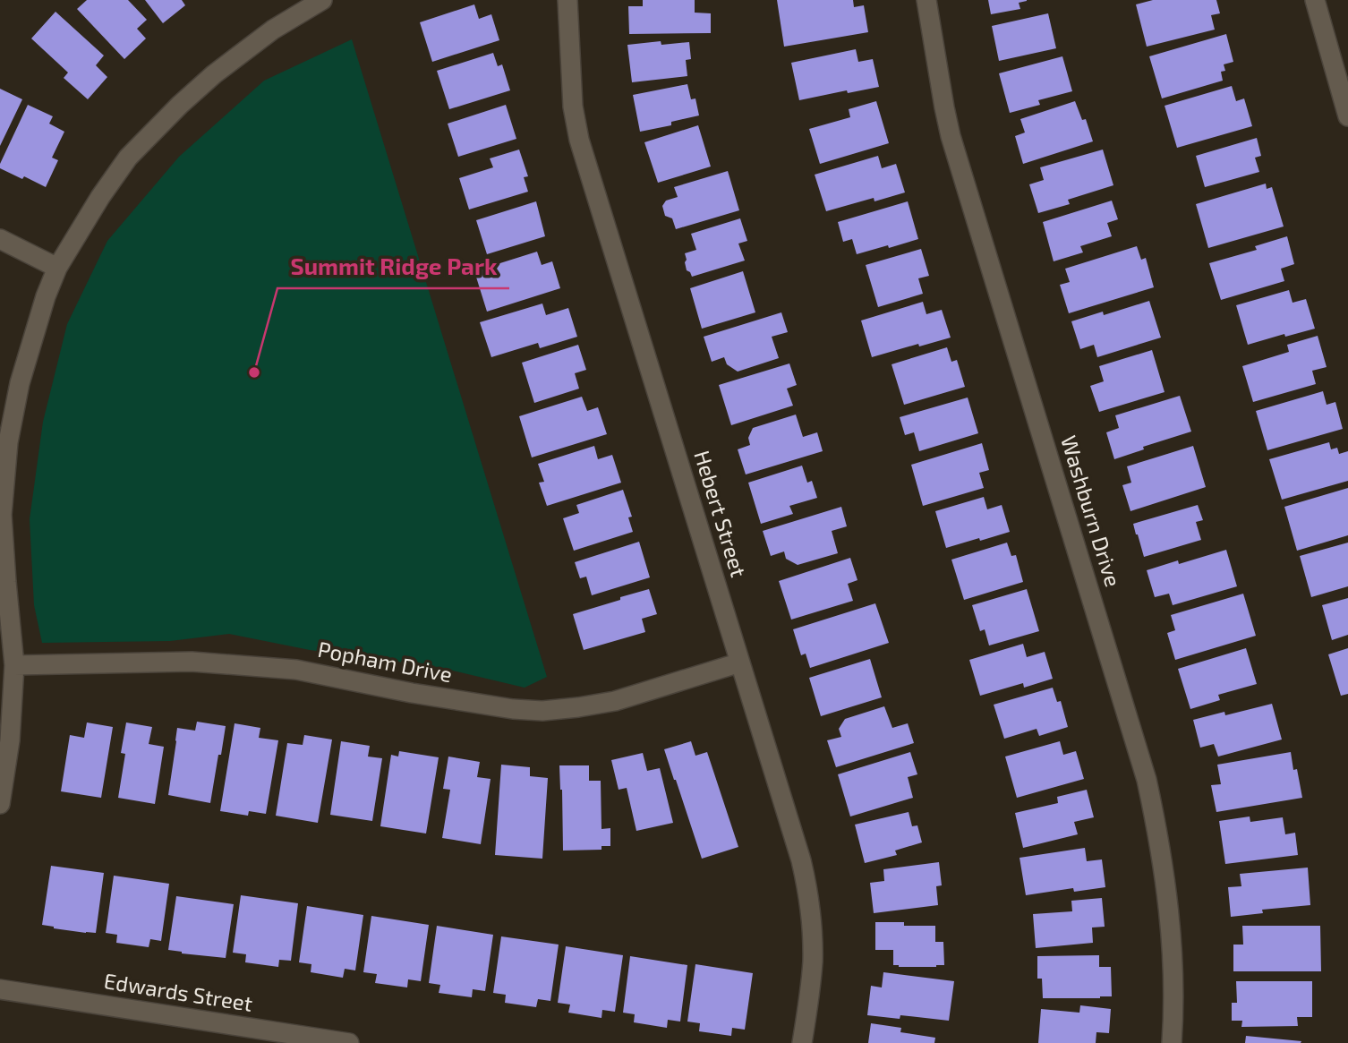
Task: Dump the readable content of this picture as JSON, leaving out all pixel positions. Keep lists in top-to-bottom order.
{
  "streets": {
    "street": [
      "Washburn Drive",
      "Hebert Street",
      "Popham Drive",
      "Edwards Street"
    ]
  },
  "crossings": [
    ["Hebert Street", "Popham Drive"]
  ],
  "places": ["Summit Ridge Park"]
}
